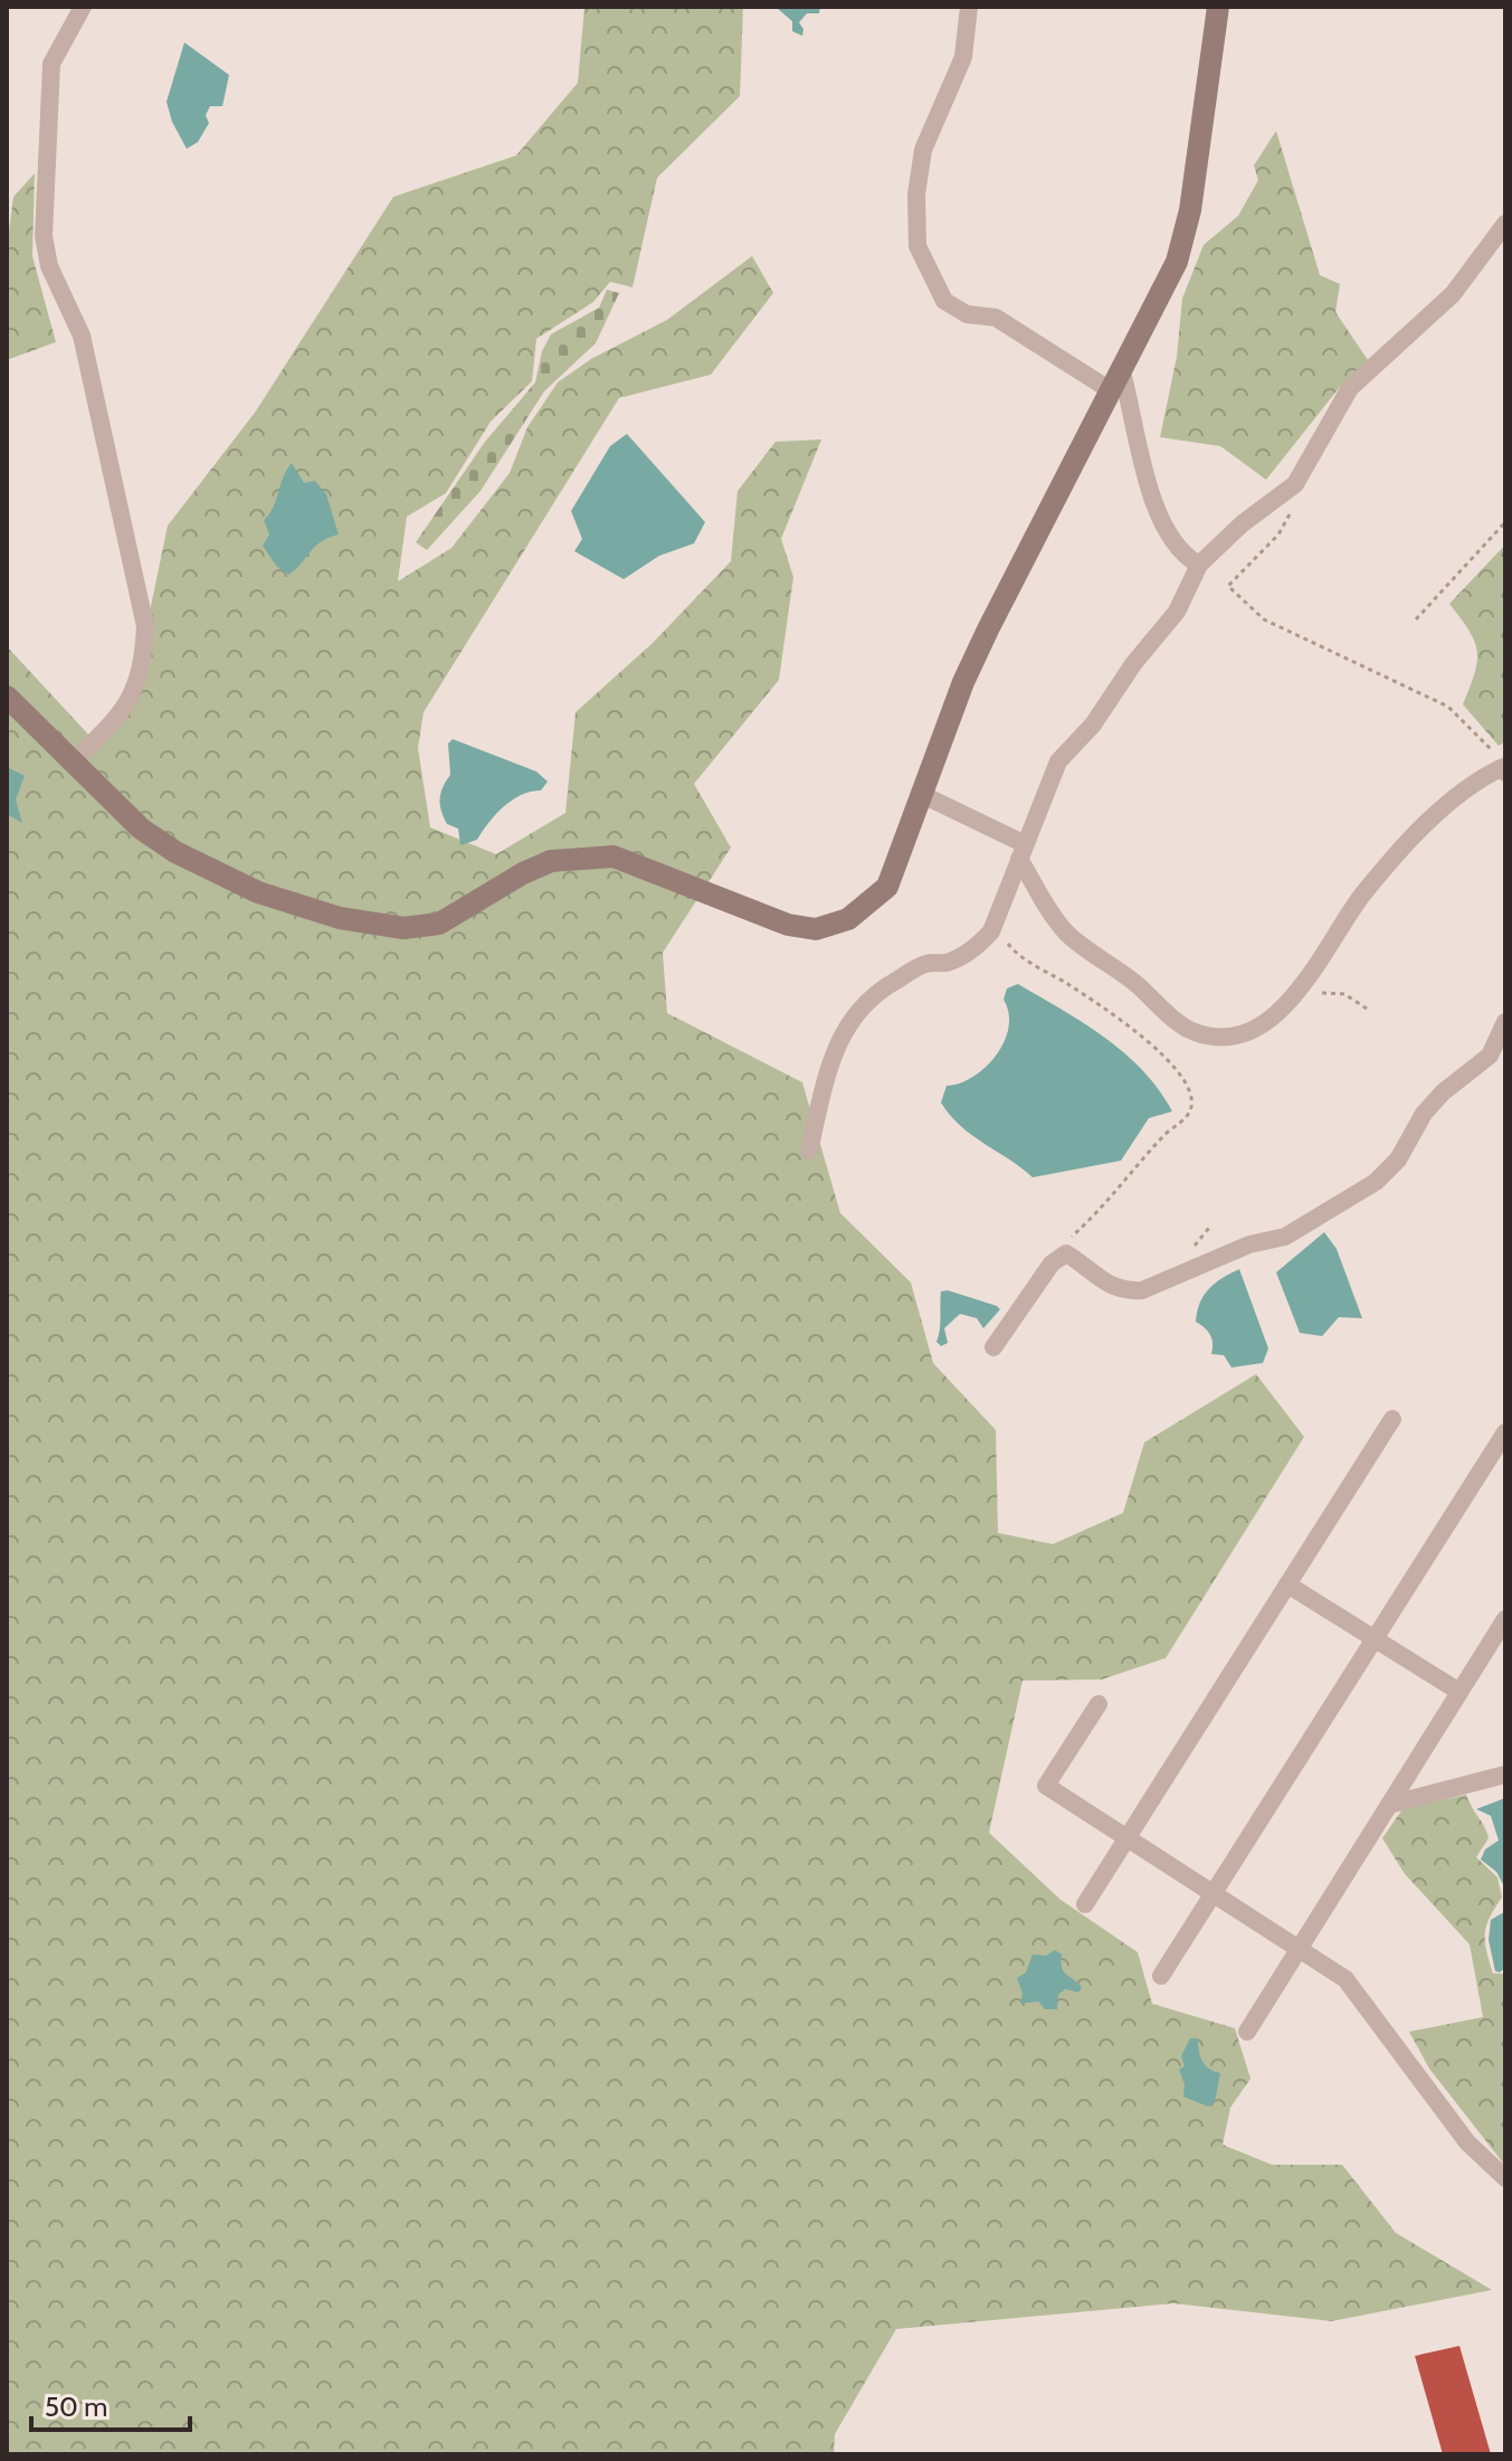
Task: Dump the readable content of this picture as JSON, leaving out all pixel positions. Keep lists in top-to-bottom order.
{
  "scale_bar": "50 m"
}
